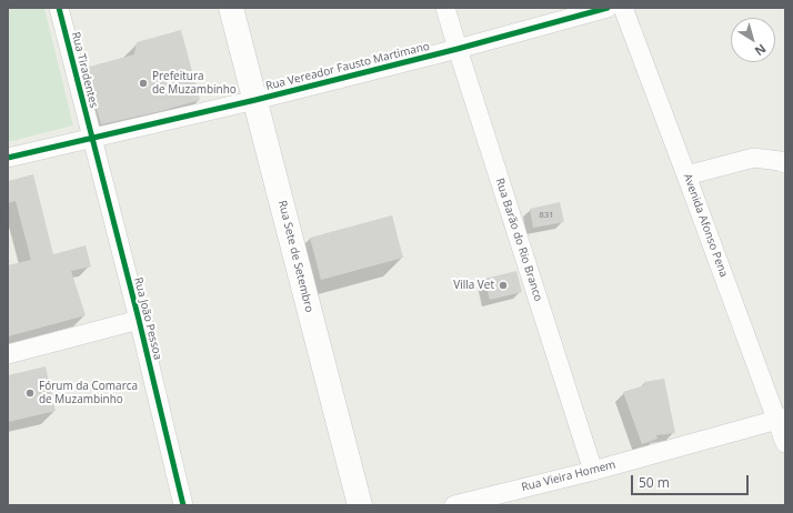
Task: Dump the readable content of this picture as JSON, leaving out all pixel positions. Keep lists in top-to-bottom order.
{
  "streets": {
    "main road": ["Rua Sete de Setembro"],
    "street": [
      "Rua Vereador Fausto Martimano",
      "Rua Tiradentes",
      "Avenida Afonso Pena",
      "Rua Barão do Rio Branco",
      "Rua João Pessoa",
      "Rua Vieira Homem"
    ]
  },
  "crossings": [
    ["Rua Vereador Fausto Martimano", "Rua Tiradentes"],
    ["Rua Vereador Fausto Martimano", "Rua Barão do Rio Branco"],
    ["Rua Vereador Fausto Martimano", "Rua Sete de Setembro"],
    ["Rua Vereador Fausto Martimano", "Rua João Pessoa"],
    ["Rua Tiradentes", "Rua João Pessoa"],
    ["Avenida Afonso Pena", "Rua Vieira Homem"],
    ["Rua Barão do Rio Branco", "Rua Vieira Homem"]
  ],
  "places": ["Prefeitura de Muzambinho", "Villa Vet", "Fórum da Comarca de Muzambinho"],
  "house_numbers": ["831"],
  "scale_bar": "50 m",
  "north": "bottom right"
}
